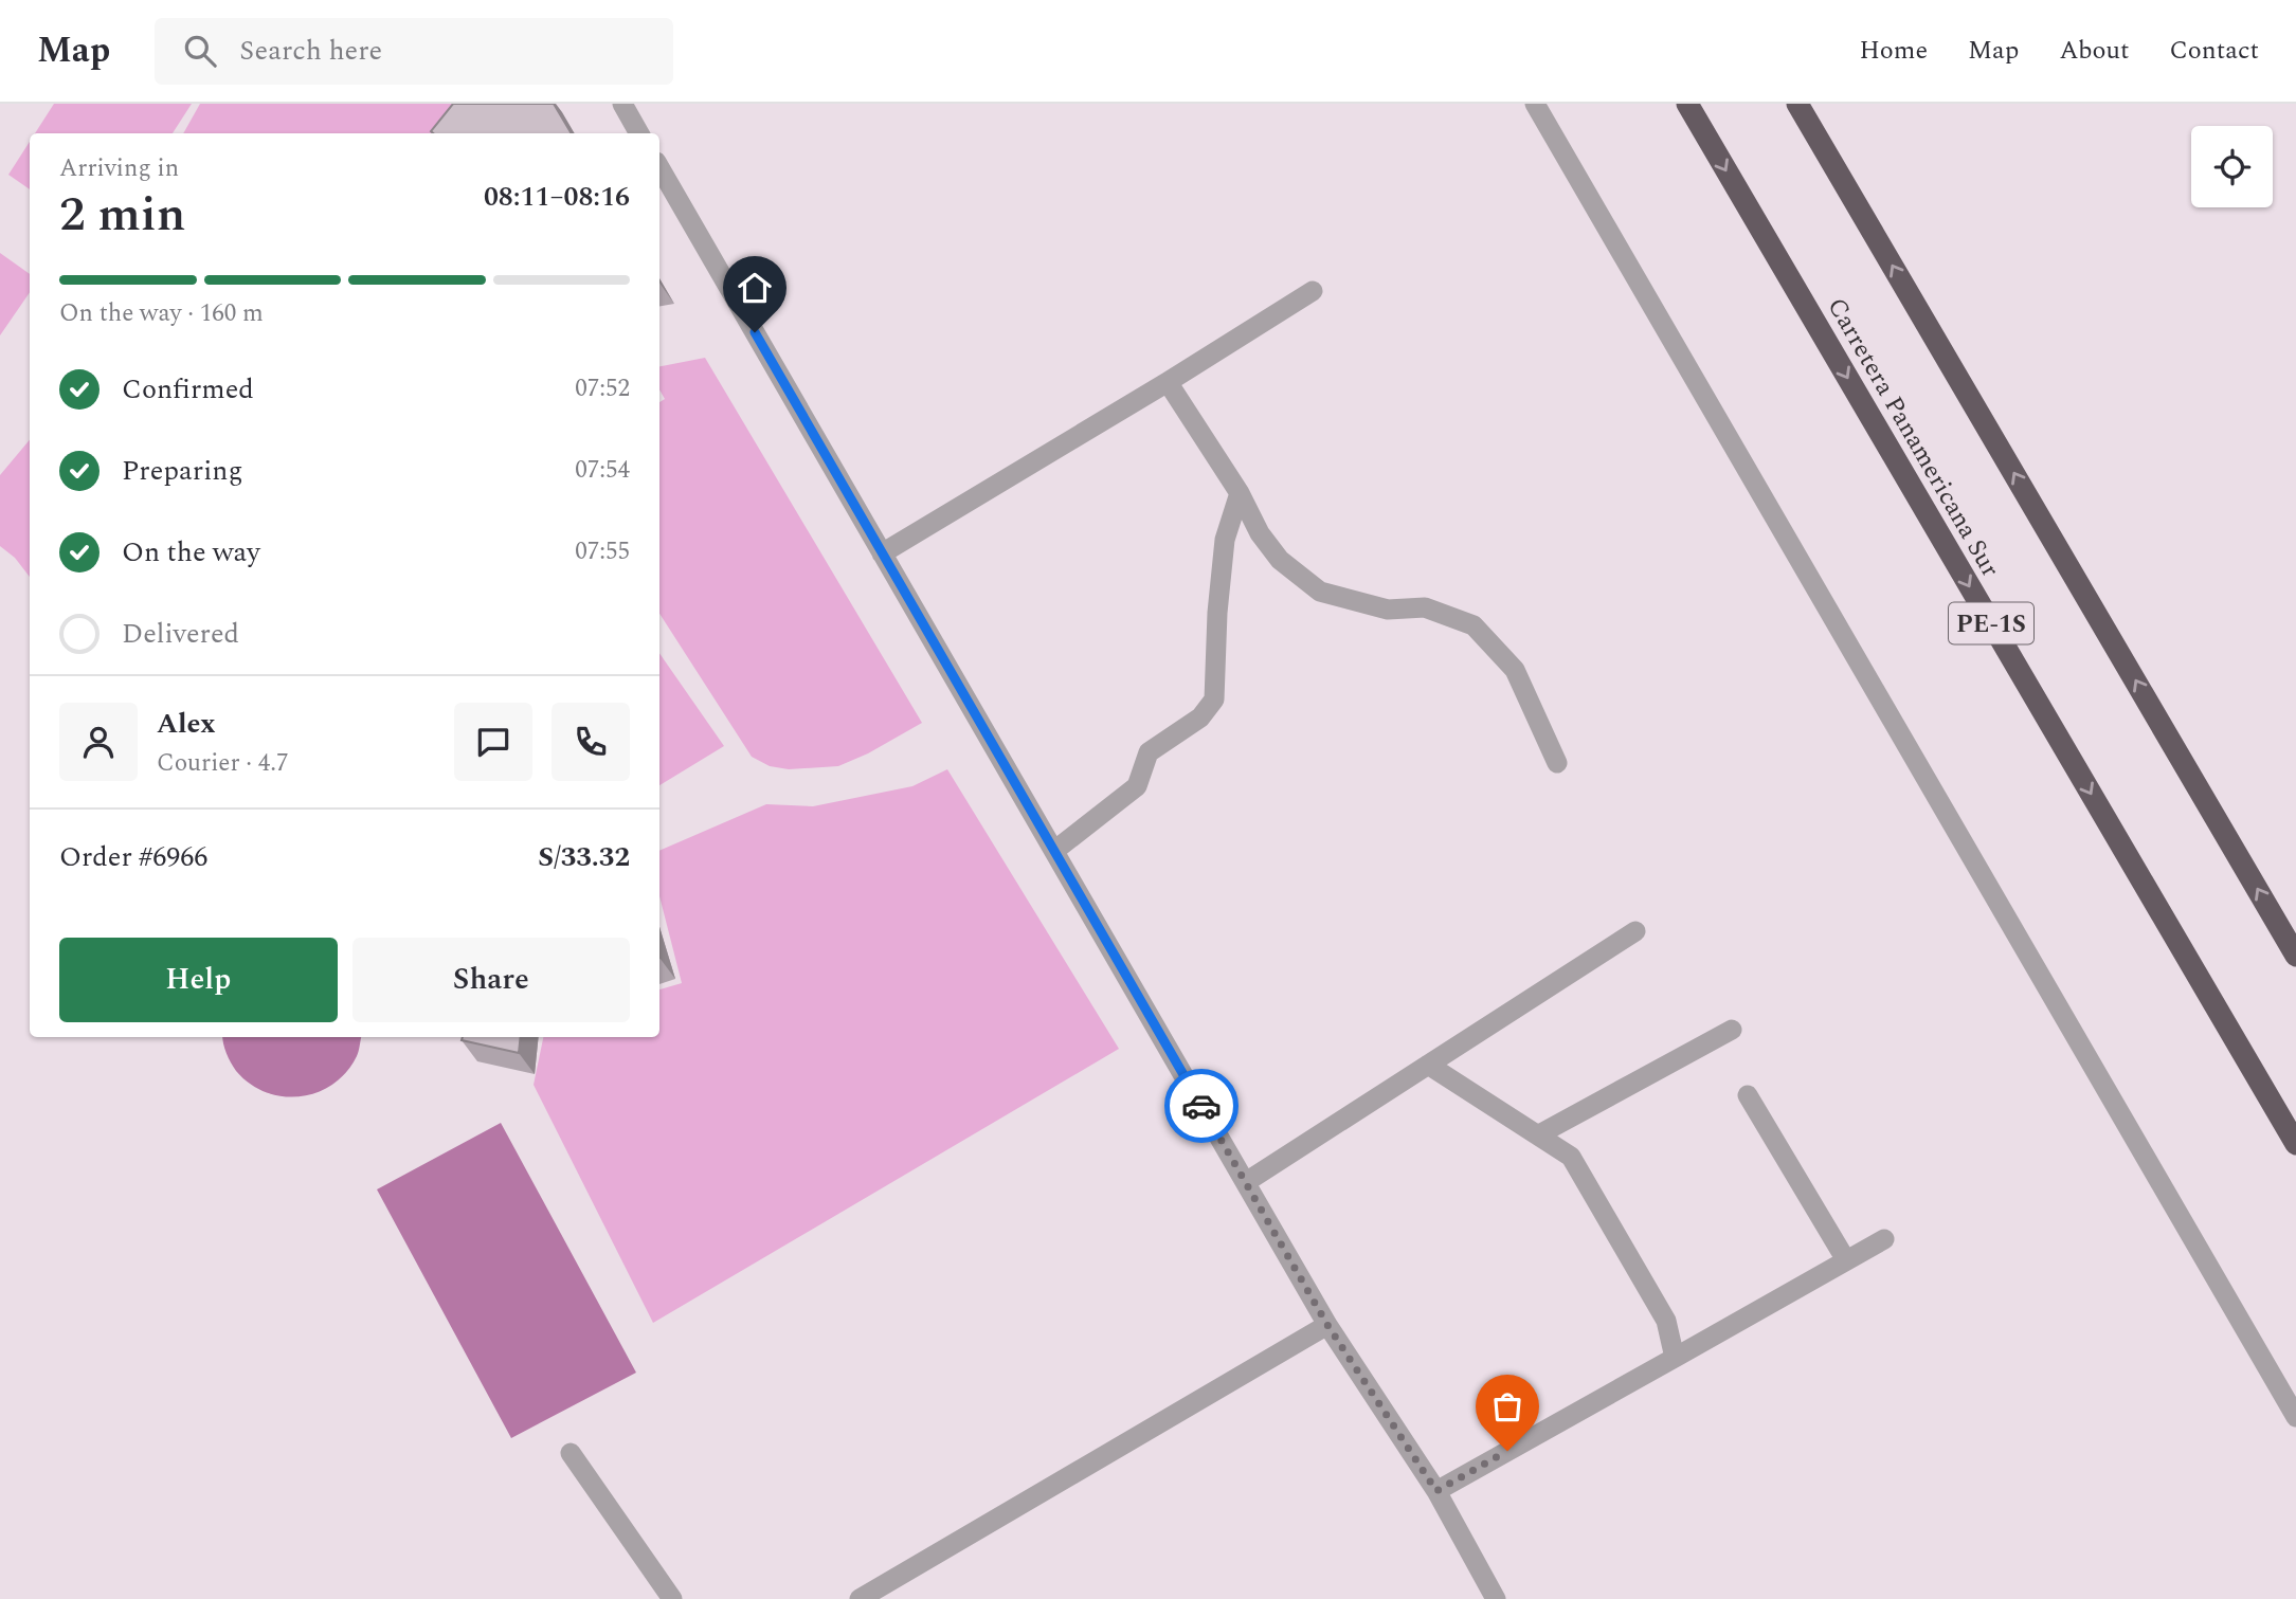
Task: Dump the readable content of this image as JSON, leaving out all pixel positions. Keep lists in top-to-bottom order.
{
  "streets": {
    "highway": ["Carretera Panamericana Sur", "PE-1S"]
  },
  "page": {
    "header": "Map",
    "search": "Search here",
    "nav": [
      "Home",
      "Map",
      "About",
      "Contact"
    ],
    "heading": ["2 min", "Arriving in", "08:11–08:16"],
    "panel": [
      "Alex",
      "Courier · 4.7",
      "Order #6966",
      "S/33.32"
    ],
    "bar": "On the way · 160 m",
    "list": [
      ["Confirmed", "07:52"],
      ["Preparing", "07:54"],
      ["On the way", "07:55"],
      "Delivered"
    ],
    "buttons": ["Help", "Share"]
  }
}
